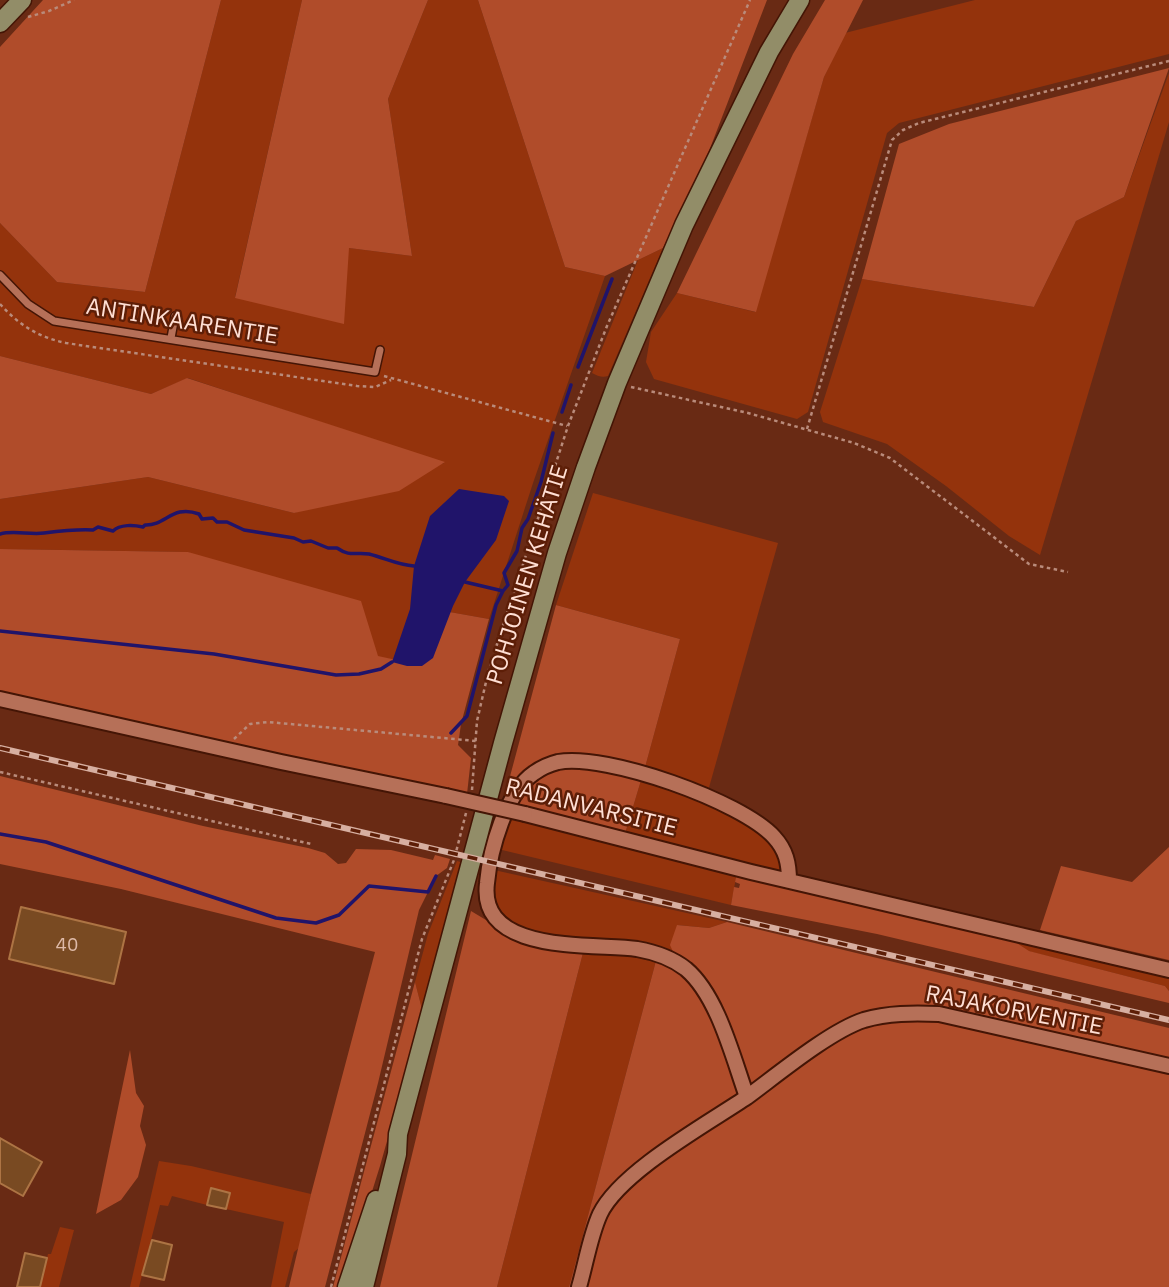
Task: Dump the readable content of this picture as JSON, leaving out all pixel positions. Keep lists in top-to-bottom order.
{
  "streets": {
    "main road": ["POHJOINEN KEHÄTIE"],
    "street": ["RADANVARSITIE", "RAJAKORVENTIE"],
    "lane": ["ANTINKAARENTIE"]
  },
  "house_numbers": ["40"]
}
